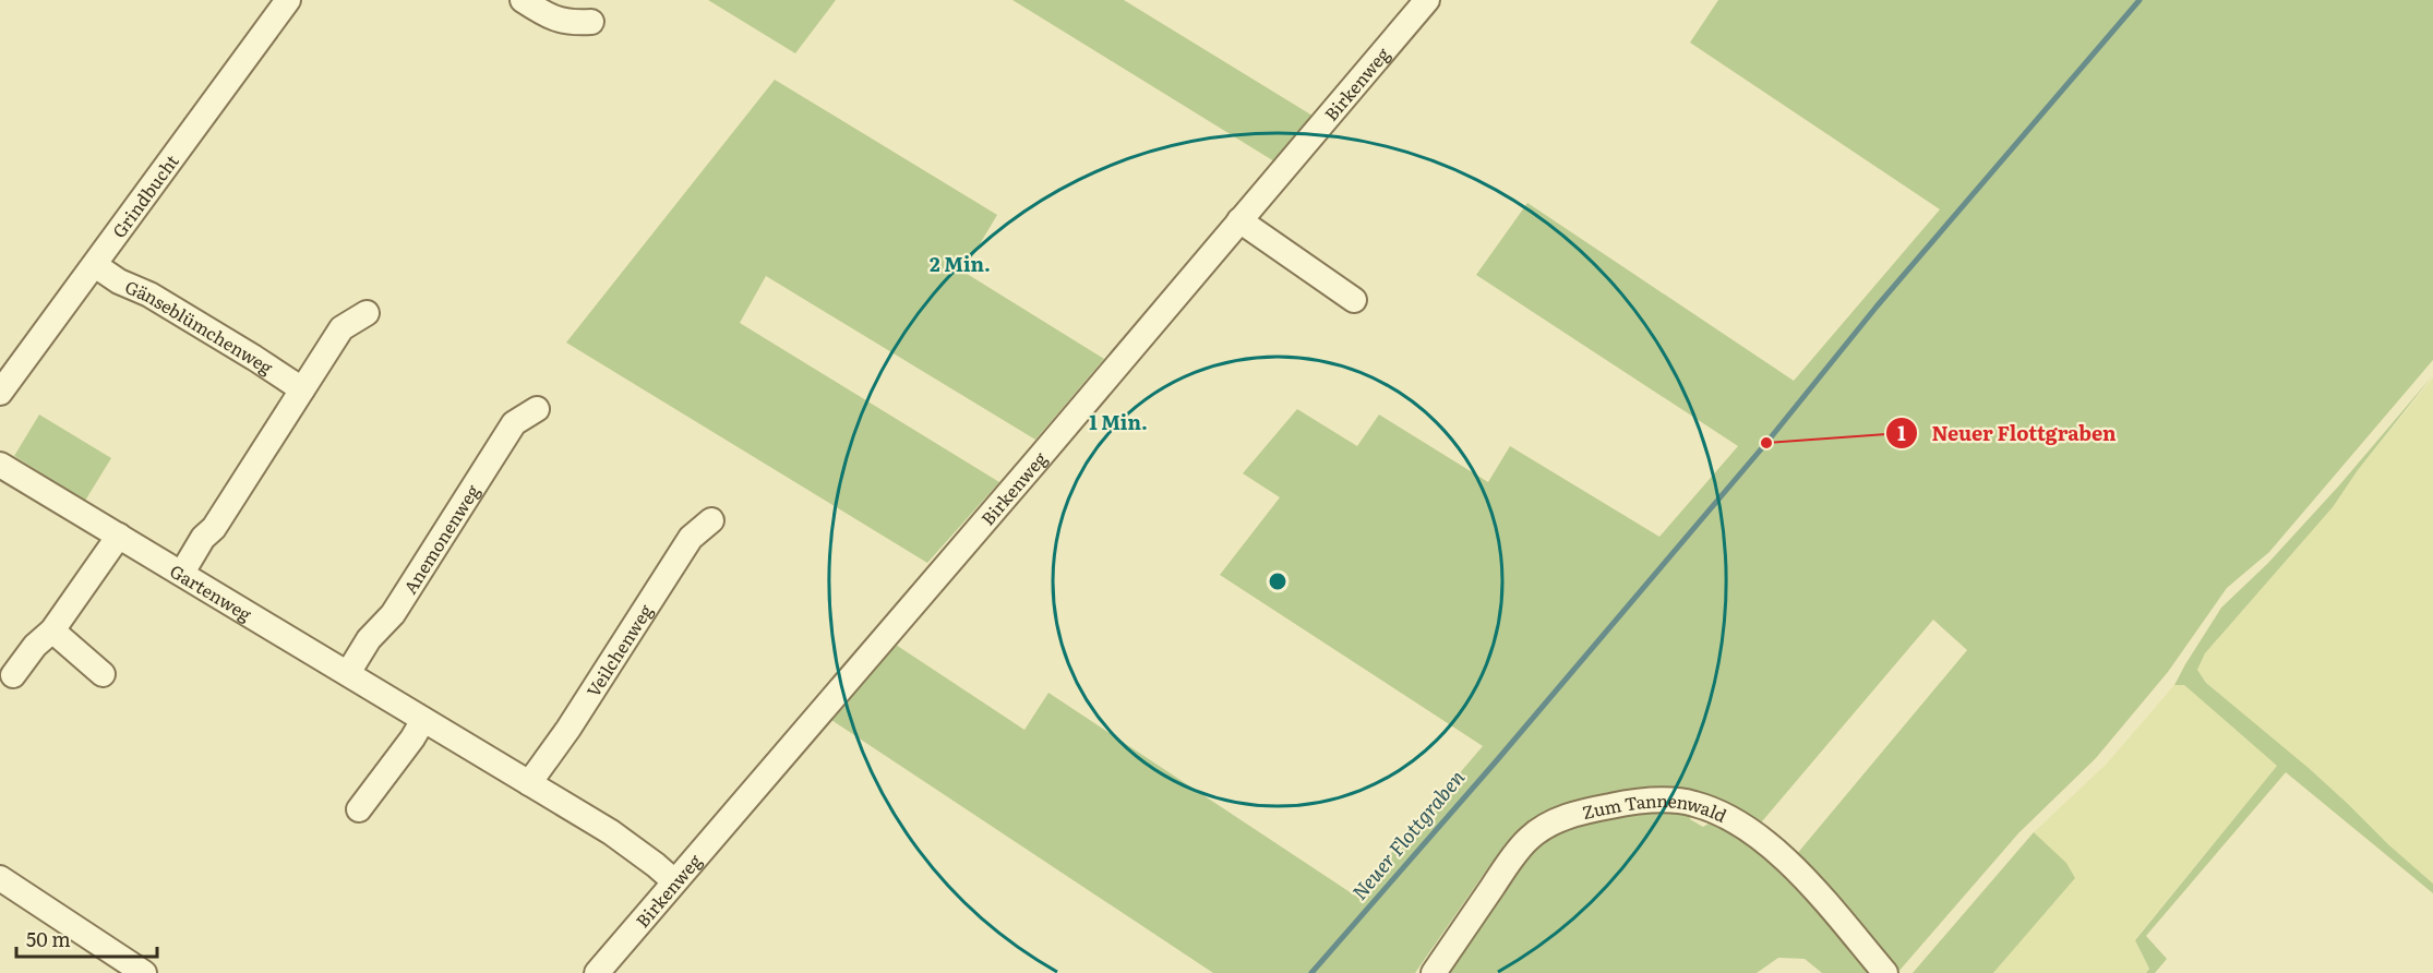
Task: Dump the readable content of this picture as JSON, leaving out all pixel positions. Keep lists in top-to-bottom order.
{
  "streets": {
    "street": [
      "Birkenweg",
      "Grindbucht",
      "Gänseblümchenweg",
      "Anemonenweg",
      "Gartenweg",
      "Veilchenweg",
      "Zum Tannenwald"
    ]
  },
  "crossings": [
    ["Birkenweg", "Gartenweg"],
    ["Grindbucht", "Gänseblümchenweg"],
    ["Anemonenweg", "Gartenweg"],
    ["Gartenweg", "Veilchenweg"]
  ],
  "water": ["Neuer Flottgraben"],
  "places": ["Neuer Flottgraben"],
  "scale_bar": "50 m",
  "rings": ["2 Min.", "1 Min."]
}
